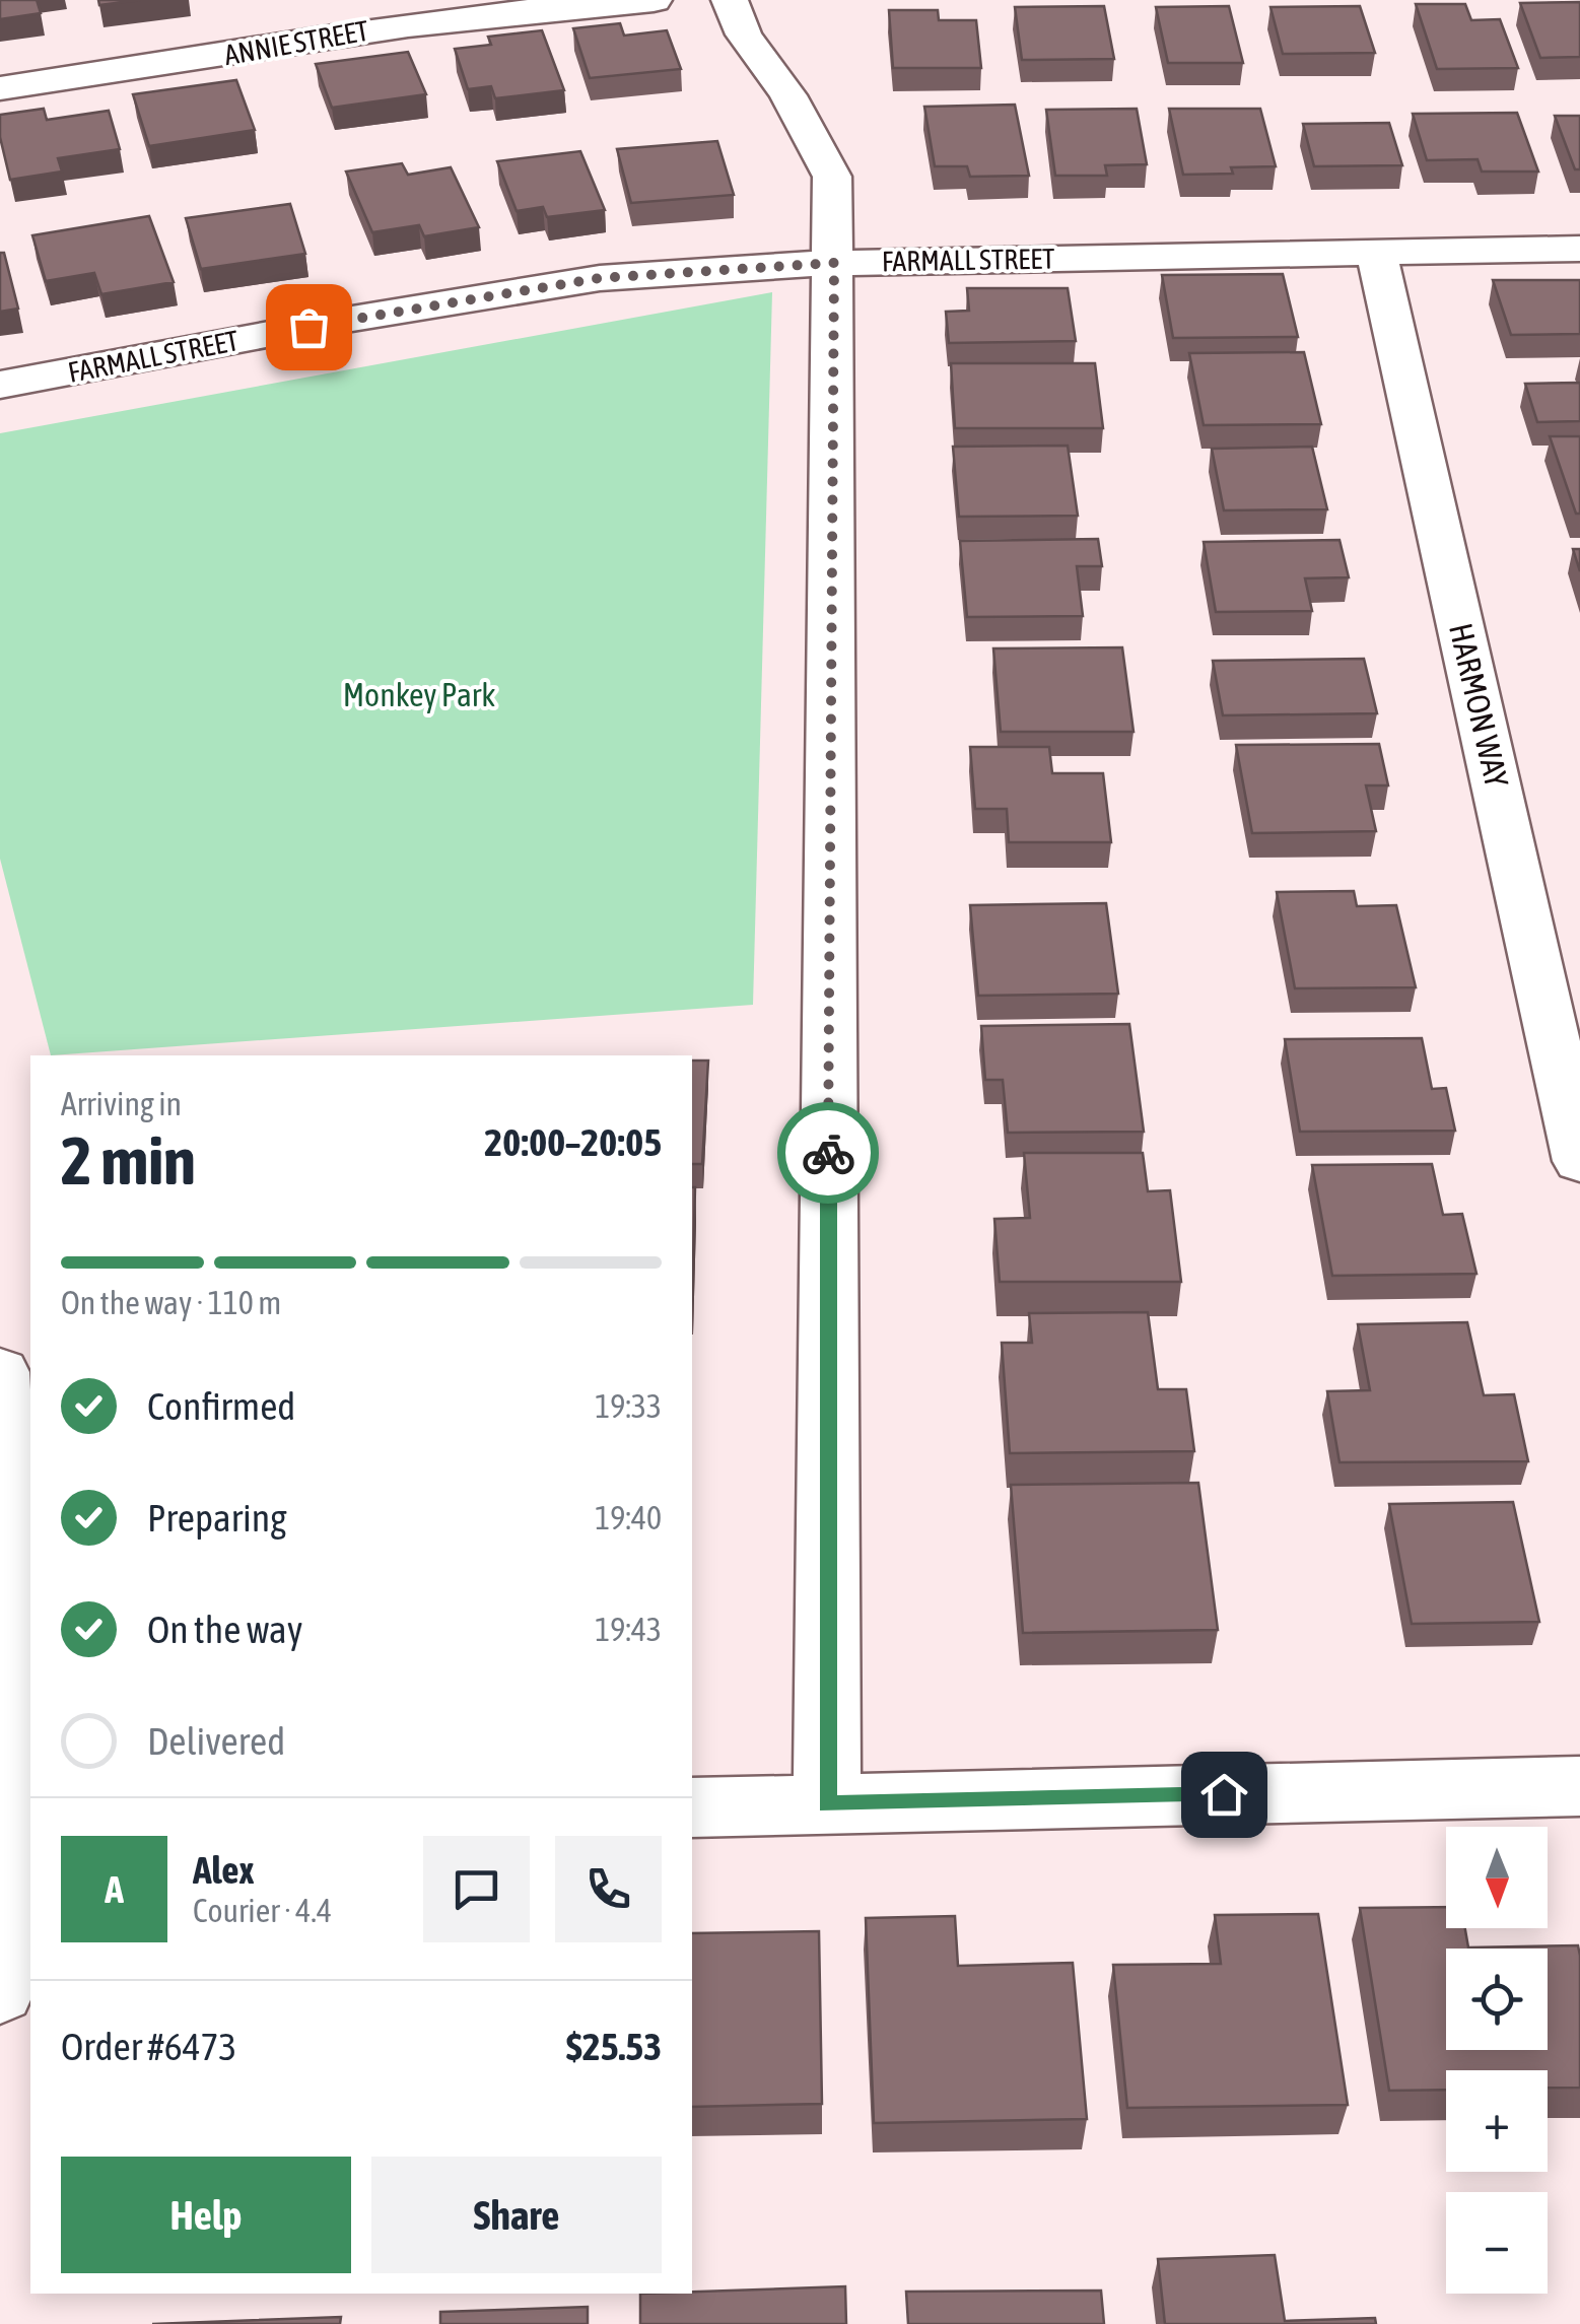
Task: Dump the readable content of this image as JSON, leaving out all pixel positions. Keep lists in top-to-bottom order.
{
  "streets": {
    "street": ["ANNIE STREET", "FARMALL STREET", "HARMON WAY"]
  },
  "crossings": [
    ["FARMALL STREET", "HARMON WAY"]
  ],
  "parks": ["Monkey Park"],
  "north": "bottom",
  "page": {
    "heading": ["2 min", "Arriving in", "20:00–20:05"],
    "panel": [
      "Alex",
      "Courier · 4.4",
      "Order #6473",
      "$25.53"
    ],
    "bar": "On the way · 110 m",
    "list": [
      ["Confirmed", "19:33"],
      ["Preparing", "19:40"],
      ["On the way", "19:43"],
      "Delivered"
    ],
    "map_buttons": ["+", "−"],
    "round": "A",
    "buttons": ["Help", "Share"]
  }
}
